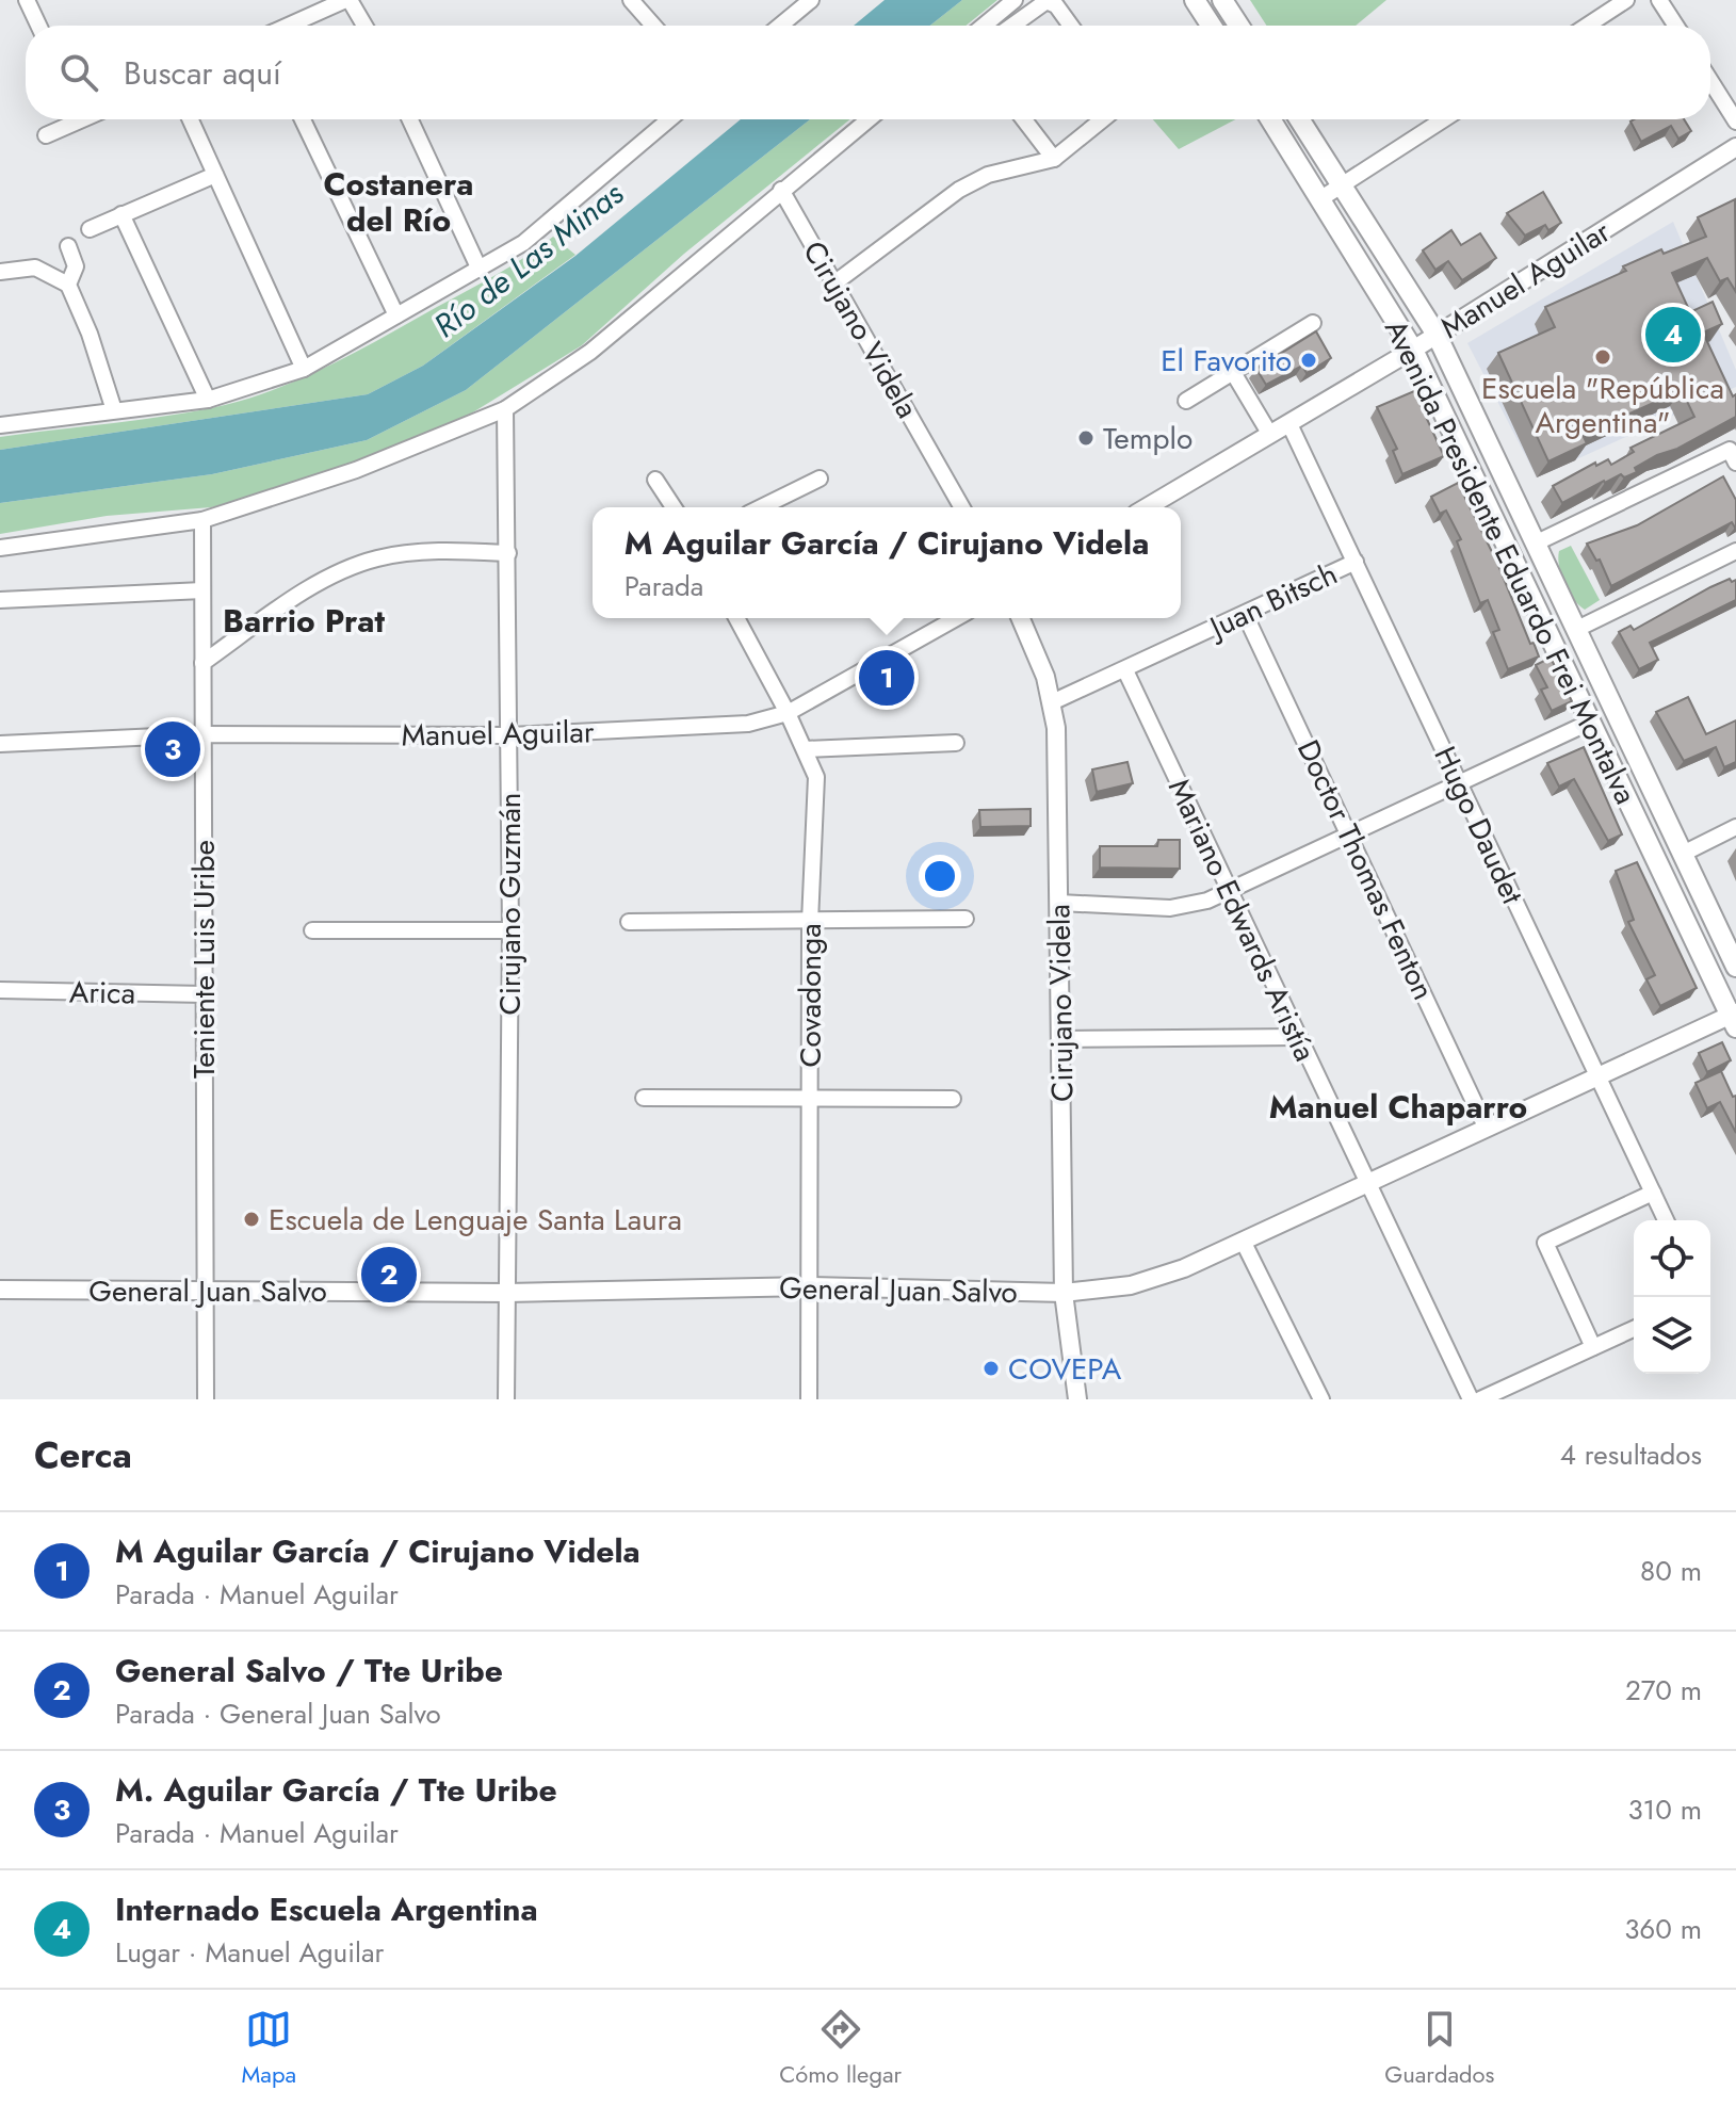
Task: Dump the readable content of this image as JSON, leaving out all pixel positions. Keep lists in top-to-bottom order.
{
  "streets": {
    "main road": ["Avenida Presidente Eduardo Frei Montalva"],
    "street": [
      "Manuel Aguilar",
      "Cirujano Videla",
      "Juan Bitsch",
      "Hugo Daudet",
      "Doctor Thomas Fenton",
      "Cirujano Guzmán",
      "Mariano Edwards Aristía",
      "Teniente Luis Uribe",
      "Arica",
      "Covadonga",
      "General Juan Salvo"
    ]
  },
  "crossings": [
    ["Manuel Aguilar", "Avenida Presidente Eduardo Frei Montalva"],
    ["Manuel Aguilar", "Hugo Daudet"],
    ["Manuel Aguilar", "Cirujano Guzmán"],
    ["Manuel Aguilar", "Teniente Luis Uribe"],
    ["Manuel Aguilar", "Covadonga"],
    ["Cirujano Videla", "Juan Bitsch"],
    ["Cirujano Videla", "General Juan Salvo"],
    ["Avenida Presidente Eduardo Frei Montalva", "General Juan Salvo"],
    ["Juan Bitsch", "Hugo Daudet"],
    ["Juan Bitsch", "Doctor Thomas Fenton"],
    ["Juan Bitsch", "Mariano Edwards Aristía"],
    ["Hugo Daudet", "General Juan Salvo"],
    ["Doctor Thomas Fenton", "General Juan Salvo"],
    ["Cirujano Guzmán", "General Juan Salvo"],
    ["Mariano Edwards Aristía", "General Juan Salvo"],
    ["Teniente Luis Uribe", "Arica"],
    ["Teniente Luis Uribe", "General Juan Salvo"],
    ["Covadonga", "General Juan Salvo"]
  ],
  "districts": ["Costanera del Río", "Barrio Prat", "Manuel Chaparro"],
  "water": ["Río de Las Minas"],
  "places": [
    "Escuela \"República Argentina\"",
    "El Favorito",
    "Templo",
    "Escuela de Lenguaje Santa Laura",
    "COVEPA"
  ],
  "page": {
    "search": "Buscar aquí",
    "pins": [
      "4",
      "1",
      "3",
      "2"
    ],
    "popup": ["M Aguilar García / Cirujano Videla", "Parada"],
    "heading": ["Cerca", "4 resultados"],
    "list": [
      {
        "mark": "1",
        "name": "M Aguilar García / Cirujano Videla",
        "note": "Parada · Manuel Aguilar",
        "value": "80 m"
      },
      {
        "mark": "2",
        "name": "General Salvo / Tte Uribe",
        "note": "Parada · General Juan Salvo",
        "value": "270 m"
      },
      {
        "mark": "3",
        "name": "M. Aguilar García / Tte Uribe",
        "note": "Parada · Manuel Aguilar",
        "value": "310 m"
      },
      {
        "mark": "4",
        "name": "Internado Escuela Argentina",
        "note": "Lugar · Manuel Aguilar",
        "value": "360 m"
      }
    ],
    "nav": ["Mapa", "Cómo llegar", "Guardados"]
  }
}
